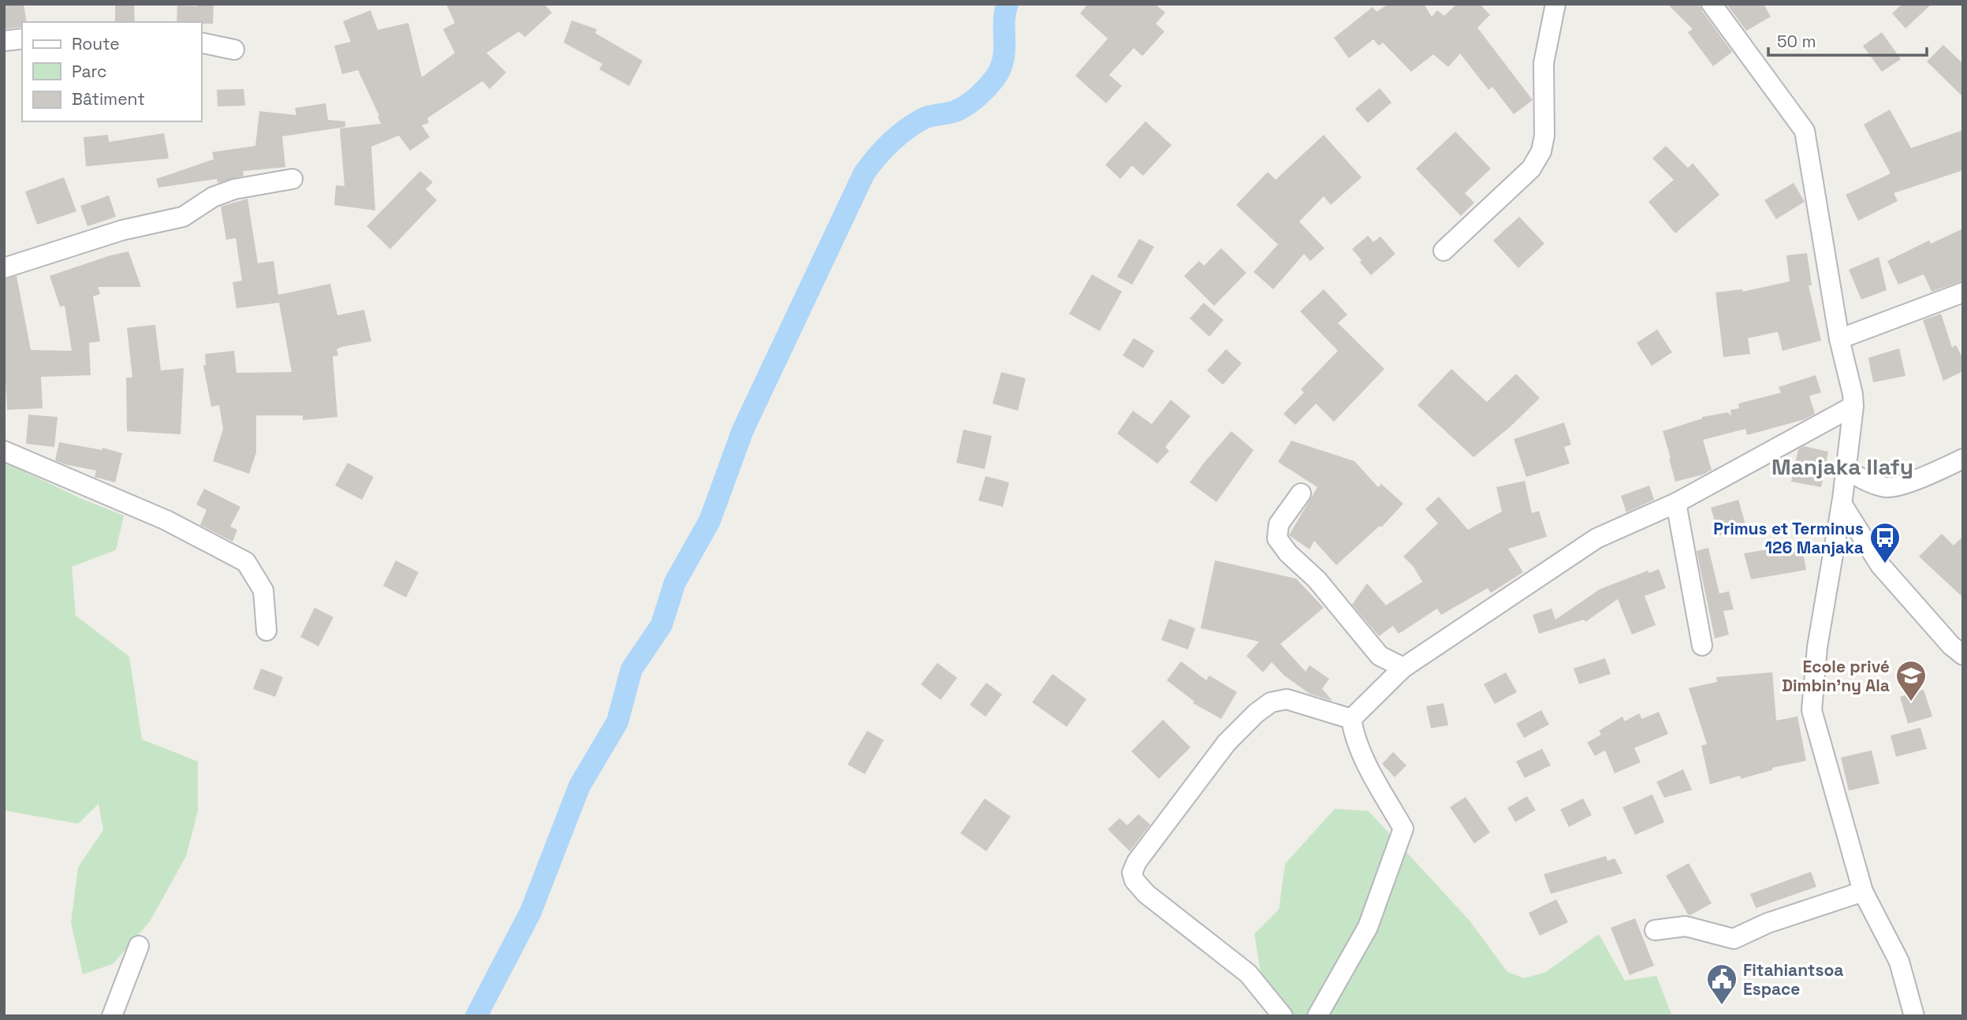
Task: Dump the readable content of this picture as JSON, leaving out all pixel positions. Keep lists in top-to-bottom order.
{
  "districts": ["Manjaka Ilafy"],
  "places": {
    "bus stop": ["Primus et Terminus 126 Manjaka"],
    "school or university": ["Ecole privé Dimbin'ny Ala"],
    "public building": ["Fitahiantsoa Espace"]
  },
  "legend": ["Route", "Parc", "Bâtiment"],
  "scale_bar": "50 m"
}
